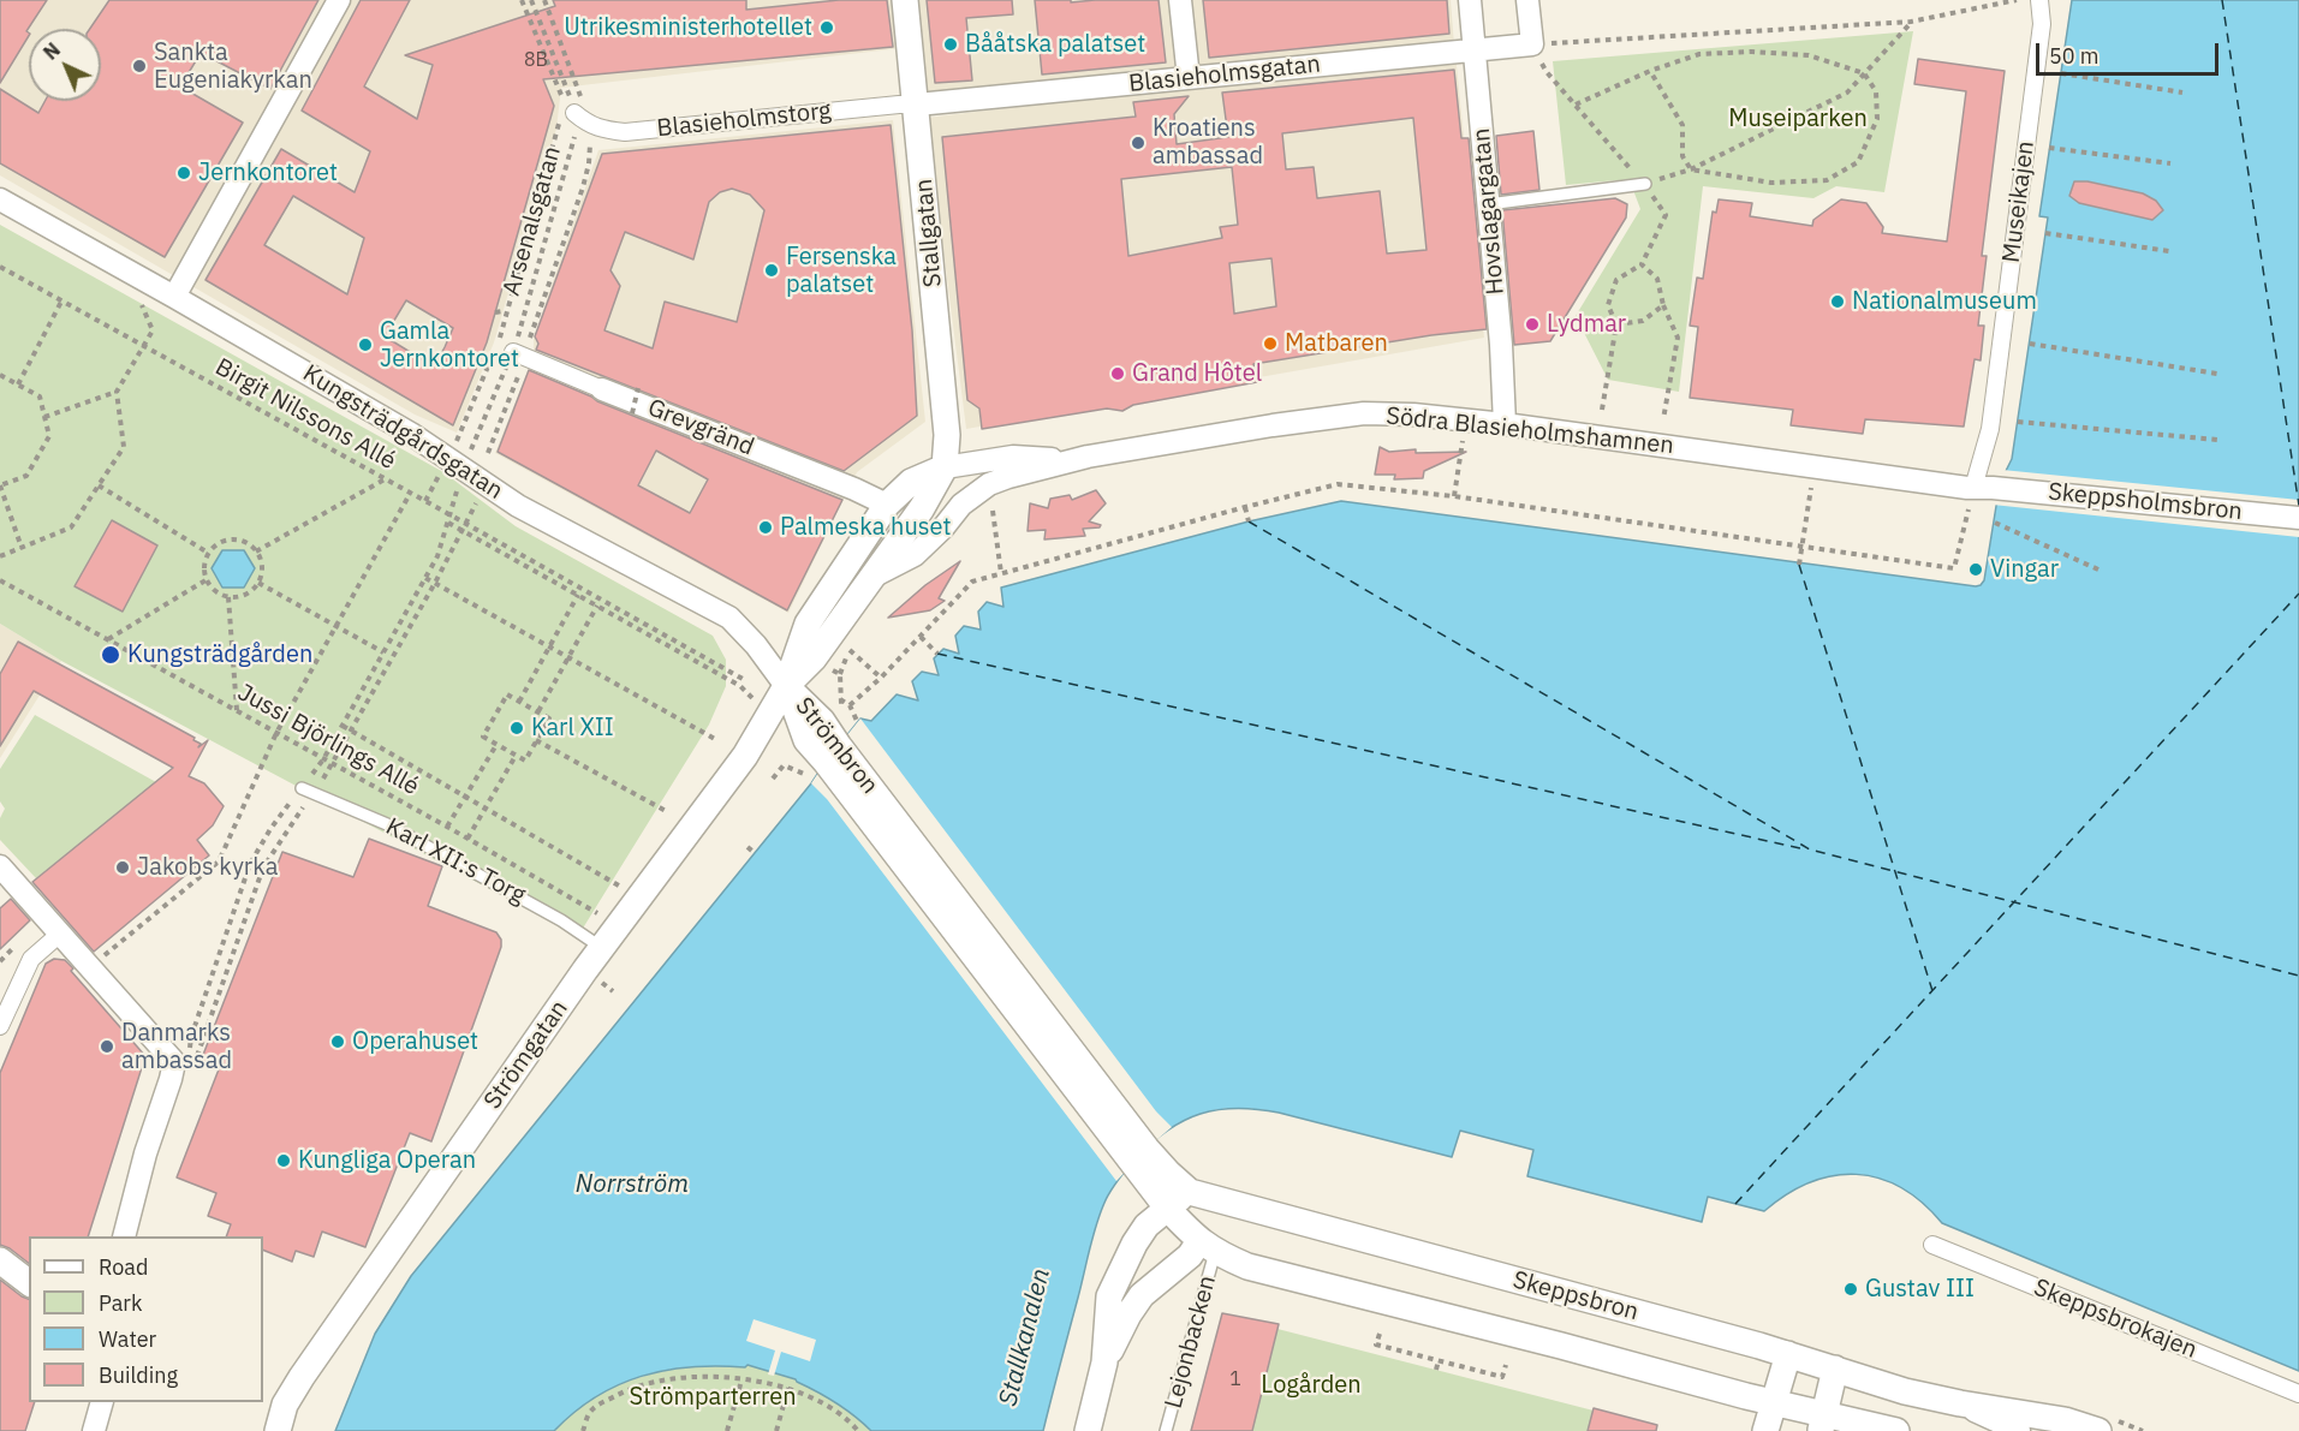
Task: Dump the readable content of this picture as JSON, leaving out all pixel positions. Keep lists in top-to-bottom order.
{
  "streets": {
    "street": [
      "Blasieholmsgatan",
      "Blasieholmstorg",
      "Museikajen",
      "Hovslagargatan",
      "Stallgatan",
      "Grevgränd",
      "Södra Blasieholmshamnen",
      "Kungsträdgårdsgatan",
      "Skeppsholmsbron",
      "Strömbron",
      "Strömgatan",
      "Skeppsbron",
      "Skeppsbrokajen"
    ],
    "lane": ["Karl XII:s Torg", "Lejonbacken"],
    "path": ["Arsenalsgatan", "Birgit Nilssons Allé", "Jussi Björlings Allé"]
  },
  "crossings": [
    ["Blasieholmsgatan", "Blasieholmstorg"],
    ["Blasieholmsgatan", "Hovslagargatan"],
    ["Blasieholmsgatan", "Stallgatan"],
    ["Blasieholmstorg", "Stallgatan"],
    ["Museikajen", "Södra Blasieholmshamnen"],
    ["Museikajen", "Skeppsholmsbron"],
    ["Hovslagargatan", "Södra Blasieholmshamnen"],
    ["Arsenalsgatan", "Grevgränd"],
    ["Stallgatan", "Södra Blasieholmshamnen"],
    ["Grevgränd", "Södra Blasieholmshamnen"],
    ["Södra Blasieholmshamnen", "Kungsträdgårdsgatan"],
    ["Södra Blasieholmshamnen", "Skeppsholmsbron"],
    ["Södra Blasieholmshamnen", "Strömbron"],
    ["Södra Blasieholmshamnen", "Strömgatan"],
    ["Kungsträdgårdsgatan", "Strömbron"],
    ["Kungsträdgårdsgatan", "Strömgatan"],
    ["Strömbron", "Strömgatan"],
    ["Strömbron", "Skeppsbron"],
    ["Karl XII:s Torg", "Strömgatan"]
  ],
  "water": ["Norrström", "Stallkanalen"],
  "parks": ["Museiparken", "Logården", "Strömparterren"],
  "places": [
    "Utrikesministerhotellet",
    "Bååtska palatset",
    "Sankta Eugeniakyrkan",
    "Kroatiens ambassad",
    "Jernkontoret",
    "Fersenska palatset",
    "Nationalmuseum",
    "Lydmar",
    "Matbaren",
    "Gamla Jernkontoret",
    "Grand Hôtel",
    "Palmeska huset",
    "Vingar",
    "Kungsträdgården",
    "Karl XII",
    "Jakobs kyrka",
    "Operahuset",
    "Danmarks ambassad",
    "Kungliga Operan",
    "Gustav III"
  ],
  "house_numbers": ["8B", "1"],
  "legend": [
    "Road",
    "Park",
    "Water",
    "Building"
  ],
  "scale_bar": "50 m",
  "north": "top left"
}
